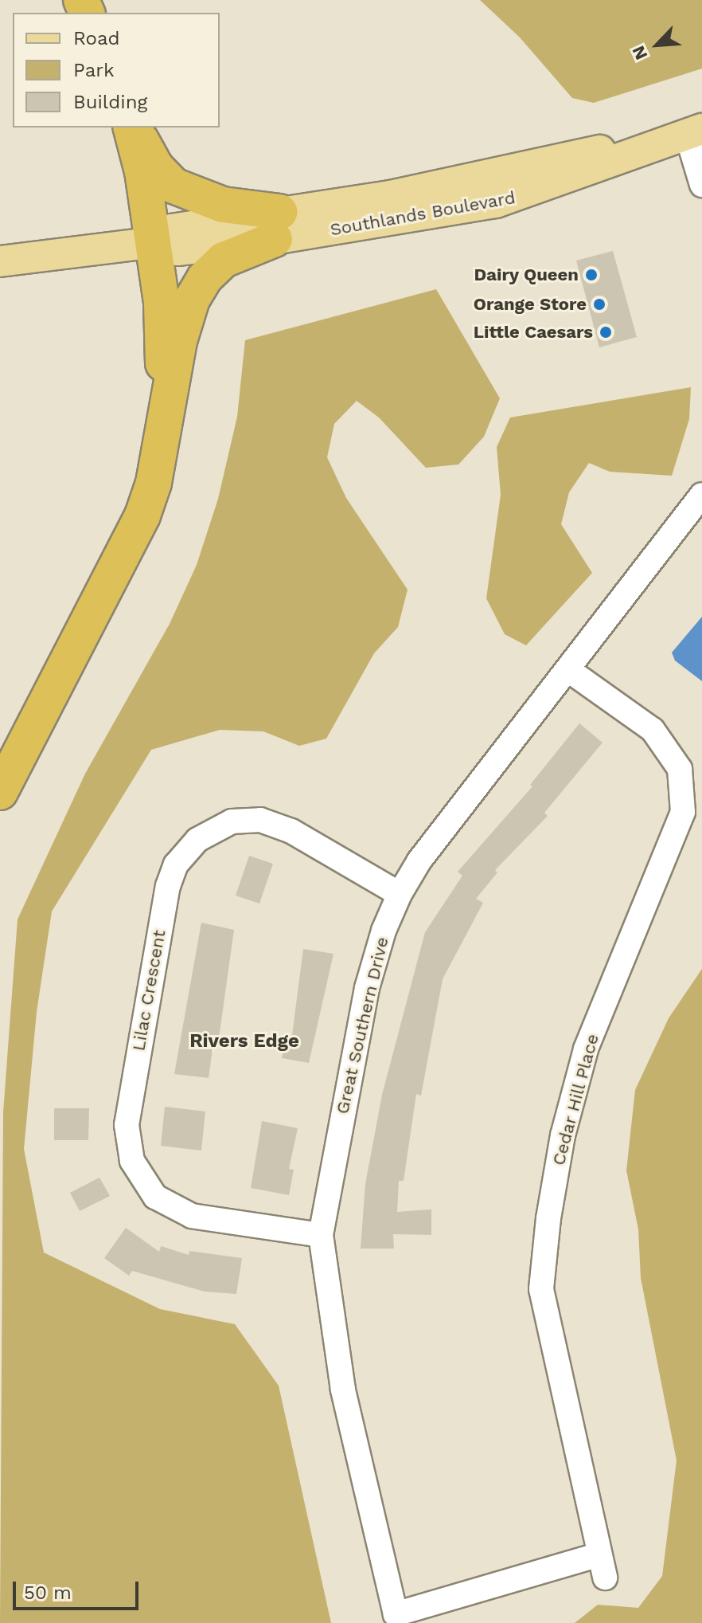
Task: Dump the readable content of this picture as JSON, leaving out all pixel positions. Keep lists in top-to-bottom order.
{
  "streets": {
    "main road": ["Southlands Boulevard"],
    "street": ["Lilac Crescent", "Great Southern Drive", "Cedar Hill Place"]
  },
  "crossings": [
    ["Lilac Crescent", "Great Southern Drive"],
    ["Great Southern Drive", "Cedar Hill Place"]
  ],
  "districts": ["Rivers Edge"],
  "places": ["Dairy Queen", "Orange Store", "Little Caesars"],
  "legend": ["Road", "Park", "Building"],
  "scale_bar": "50 m",
  "north": "bottom left"
}
